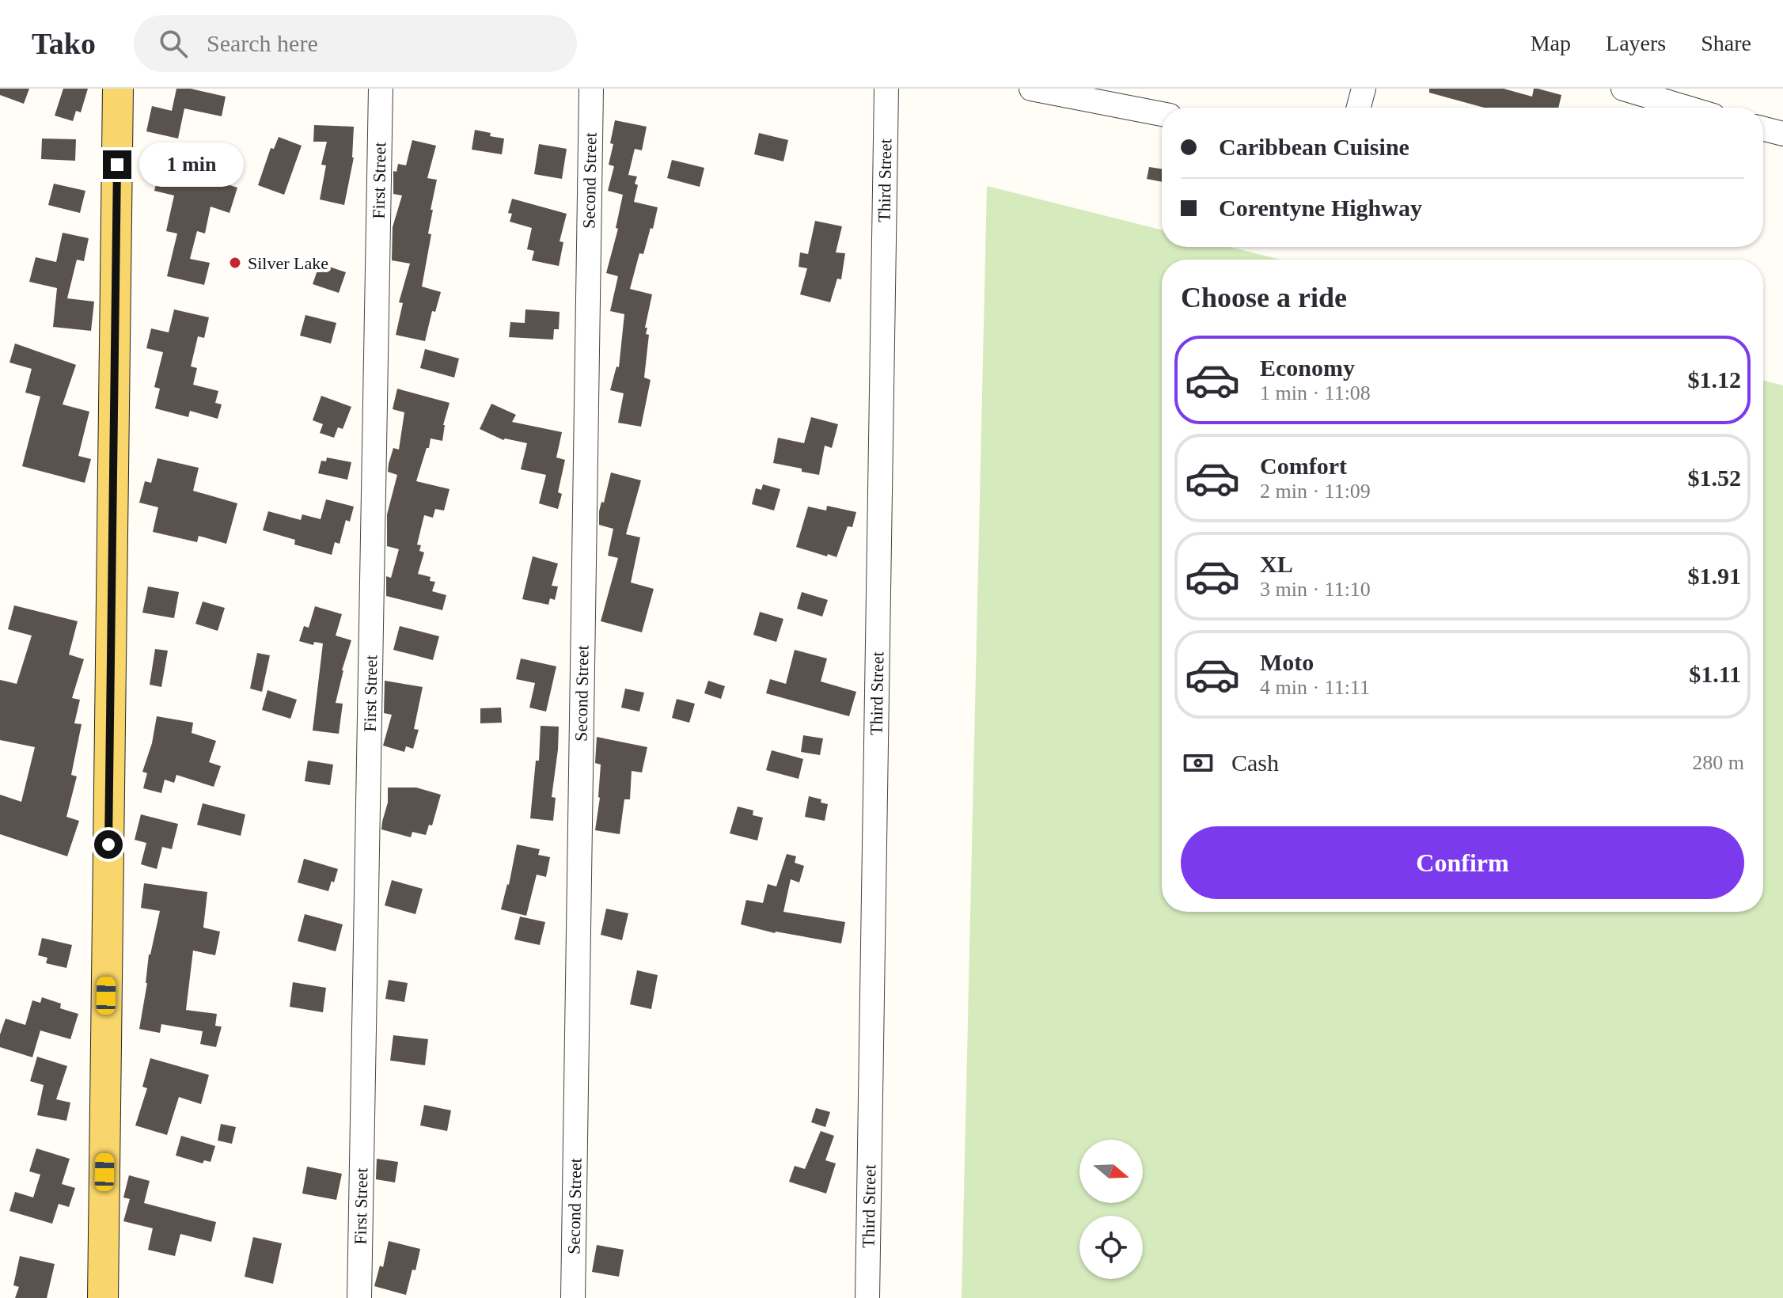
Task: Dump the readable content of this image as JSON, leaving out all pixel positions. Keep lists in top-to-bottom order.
{
  "streets": {
    "street": ["First Street", "Second Street", "Third Street"]
  },
  "places": ["Silver Lake"],
  "north": "right",
  "page": {
    "header": "Tako",
    "search": "Search here",
    "nav": ["Map", "Layers", "Share"],
    "banner": ["Caribbean Cuisine", "Corentyne Highway"],
    "bubble": "1 min",
    "heading": "Choose a ride",
    "list": [
      {
        "name": "Economy",
        "note": "1 min · 11:08",
        "value": "$1.12"
      },
      {
        "name": "Comfort",
        "note": "2 min · 11:09",
        "value": "$1.52"
      },
      {
        "name": "XL",
        "note": "3 min · 11:10",
        "value": "$1.91"
      },
      {
        "name": "Moto",
        "note": "4 min · 11:11",
        "value": "$1.11"
      }
    ],
    "pay": ["Cash", "280 m"],
    "buttons": "Confirm"
  }
}
